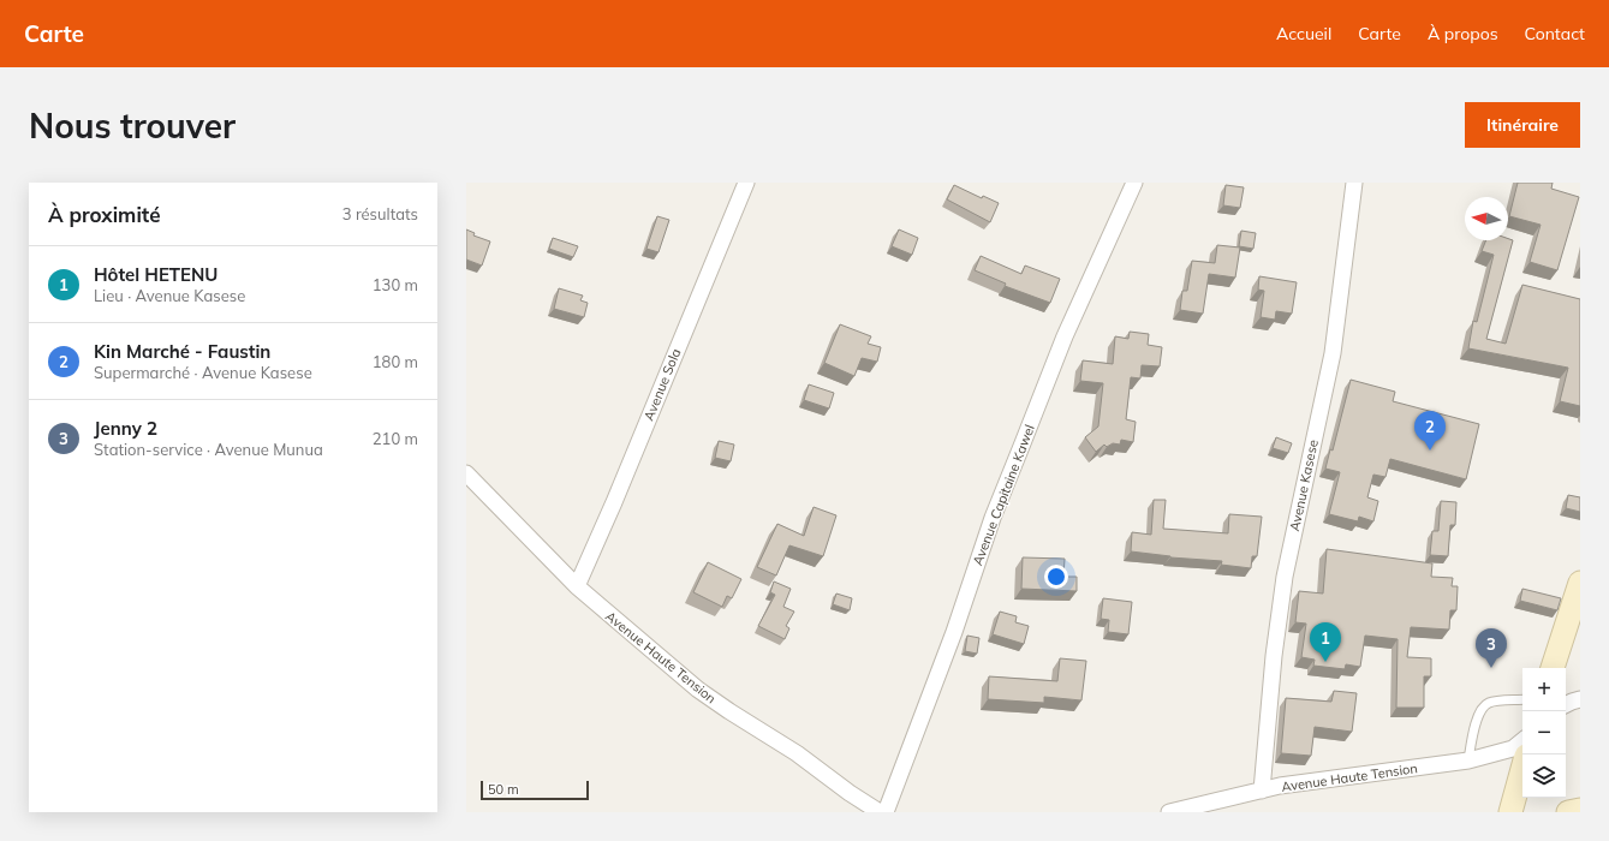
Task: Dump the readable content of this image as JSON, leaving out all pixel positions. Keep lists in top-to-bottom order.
{
  "streets": {
    "street": [
      "Avenue Sola",
      "Avenue Kasese",
      "Avenue Capitaine Kawel",
      "Avenue Haute Tension"
    ]
  },
  "crossings": [
    ["Avenue Sola", "Avenue Haute Tension"],
    ["Avenue Kasese", "Avenue Haute Tension"]
  ],
  "scale_bar": "50 m",
  "north": "left",
  "page": {
    "header": "Carte",
    "nav": [
      "Accueil",
      "Carte",
      "À propos",
      "Contact"
    ],
    "buttons": "Itinéraire",
    "title": "Nous trouver",
    "heading": ["À proximité", "3 résultats"],
    "list": [
      {
        "mark": "1",
        "name": "Hôtel HETENU",
        "note": "Lieu · Avenue Kasese",
        "value": "130 m"
      },
      {
        "mark": "2",
        "name": "Kin Marché - Faustin",
        "note": "Supermarché · Avenue Kasese",
        "value": "180 m"
      },
      {
        "mark": "3",
        "name": "Jenny 2",
        "note": "Station-service · Avenue Munua",
        "value": "210 m"
      }
    ],
    "pins": ["2", "1", "3"],
    "map_buttons": ["+", "−"],
    "scale": "50 m"
  }
}
